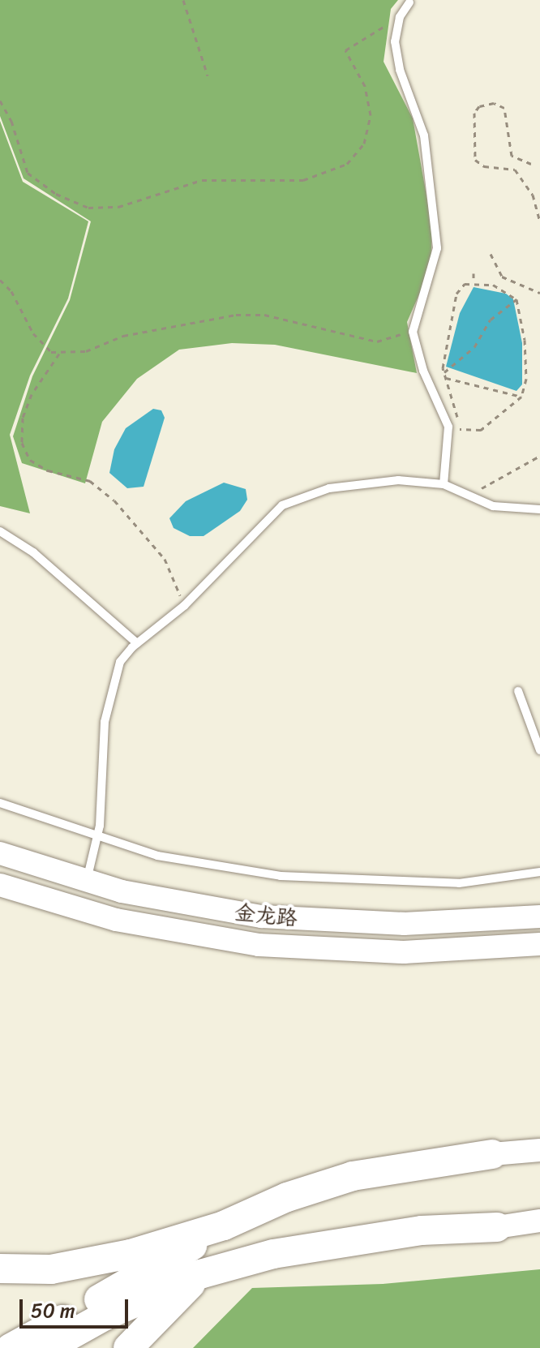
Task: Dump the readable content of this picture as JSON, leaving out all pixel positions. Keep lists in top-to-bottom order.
{
  "streets": {
    "street": ["金龙路"]
  },
  "scale_bar": "50 m"
}
